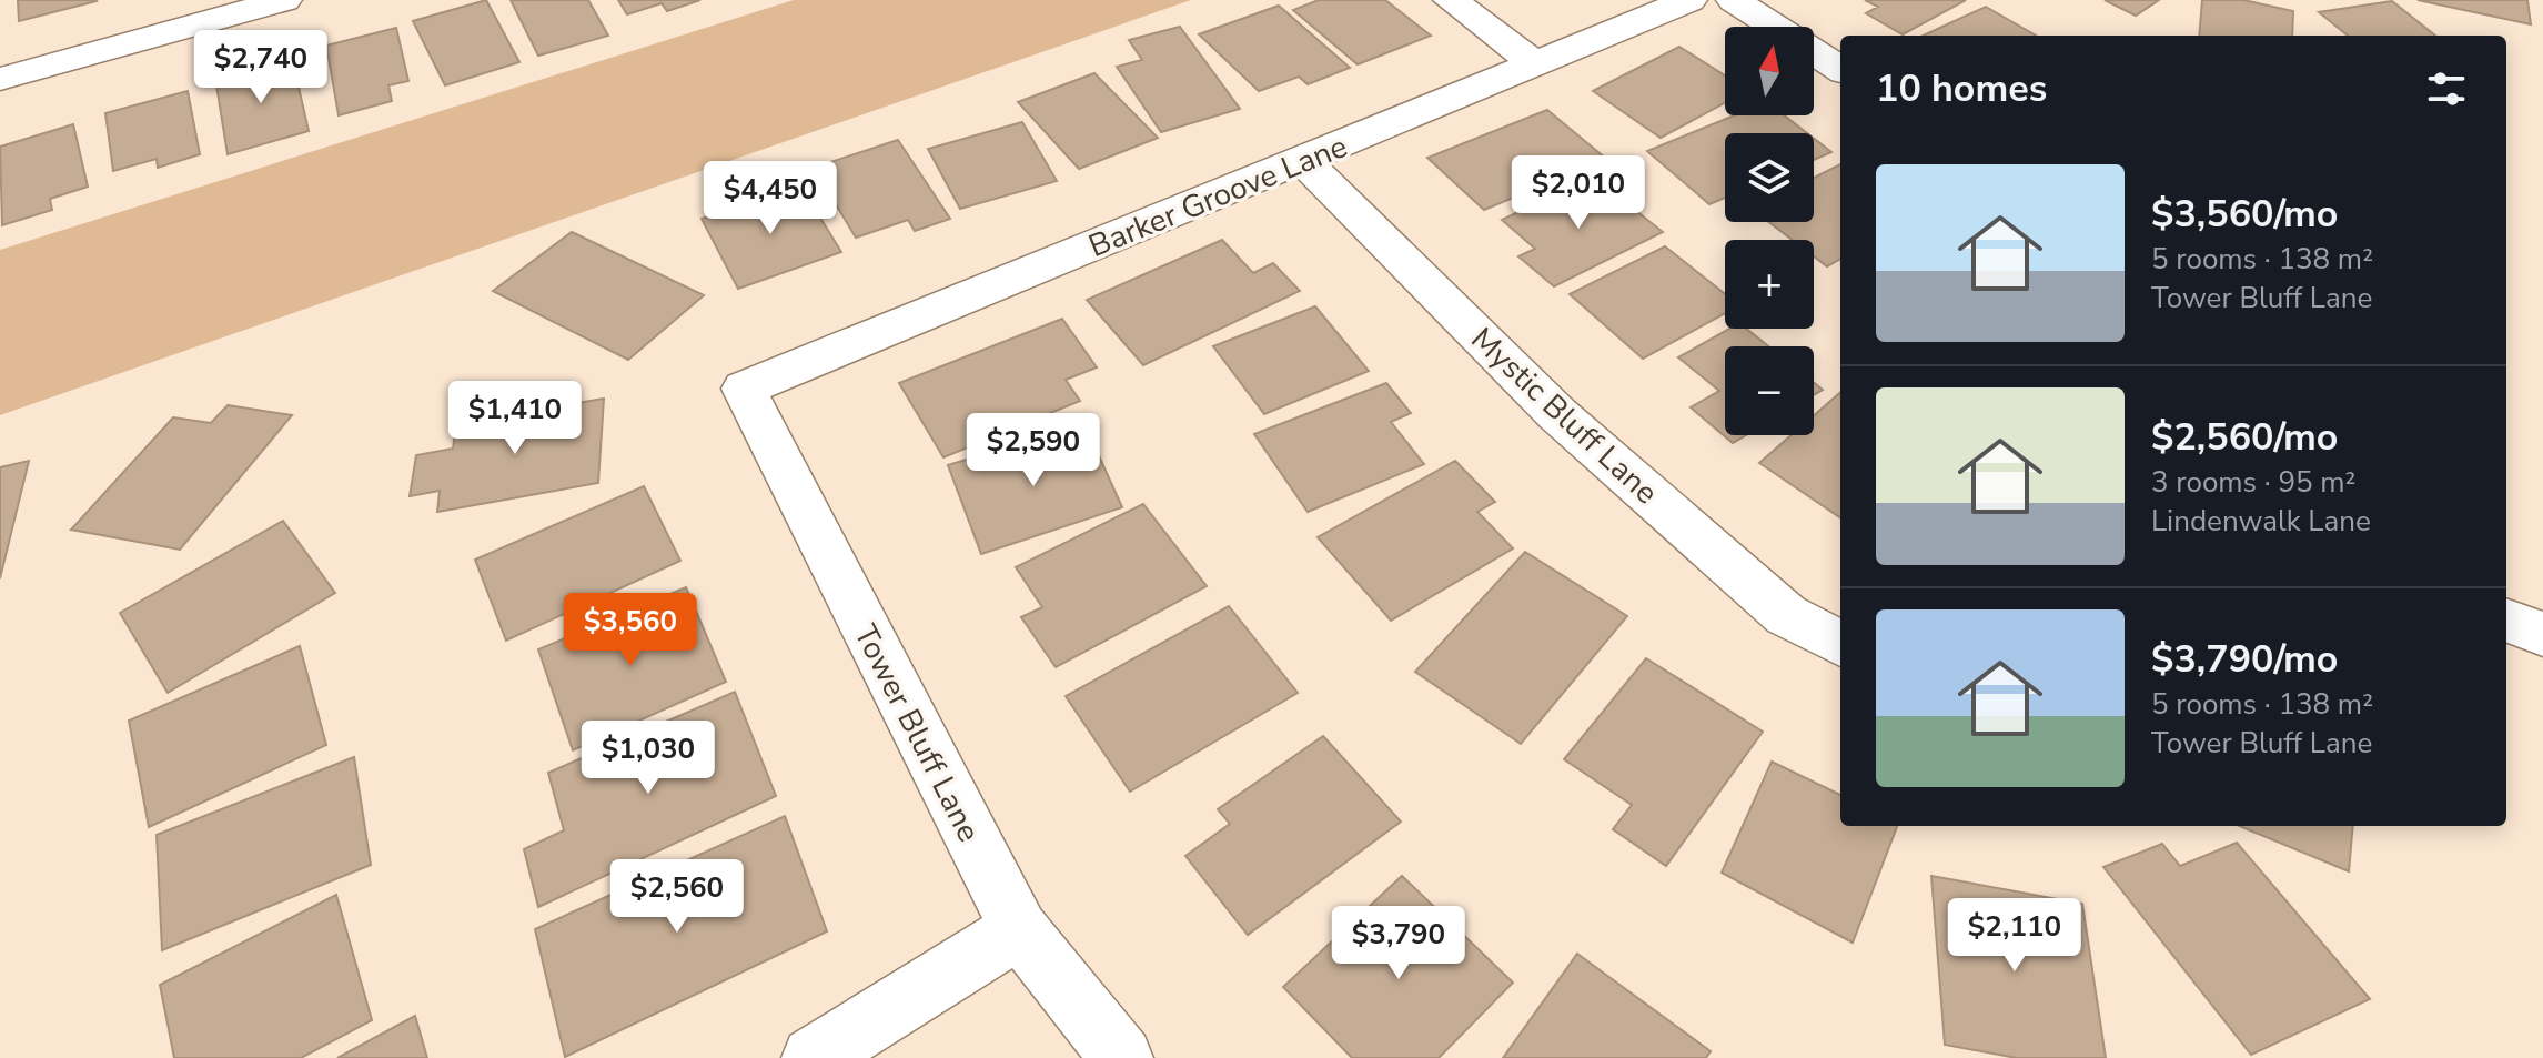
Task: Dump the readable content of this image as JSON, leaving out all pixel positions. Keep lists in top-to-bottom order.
{
  "streets": {
    "street": ["Barker Groove Lane", "Mystic Bluff Lane", "Tower Bluff Lane"]
  },
  "crossings": [
    ["Barker Groove Lane", "Mystic Bluff Lane"],
    ["Barker Groove Lane", "Tower Bluff Lane"]
  ],
  "north": "top",
  "page": {
    "map_buttons": ["+", "−"],
    "price": [
      "$2,740",
      "$2,010",
      "$4,450",
      "$1,410",
      "$2,590",
      "$3,560",
      "$1,030",
      "$2,560",
      "$2,110",
      "$3,790"
    ],
    "heading": "10 homes",
    "list": [
      {
        "name": "$3,560/mo",
        "note": "5 rooms · 138 m² · Tower Bluff Lane"
      },
      {
        "name": "$2,560/mo",
        "note": "3 rooms · 95 m² · Lindenwalk Lane"
      },
      {
        "name": "$3,790/mo",
        "note": "5 rooms · 138 m² · Tower Bluff Lane"
      }
    ]
  }
}
